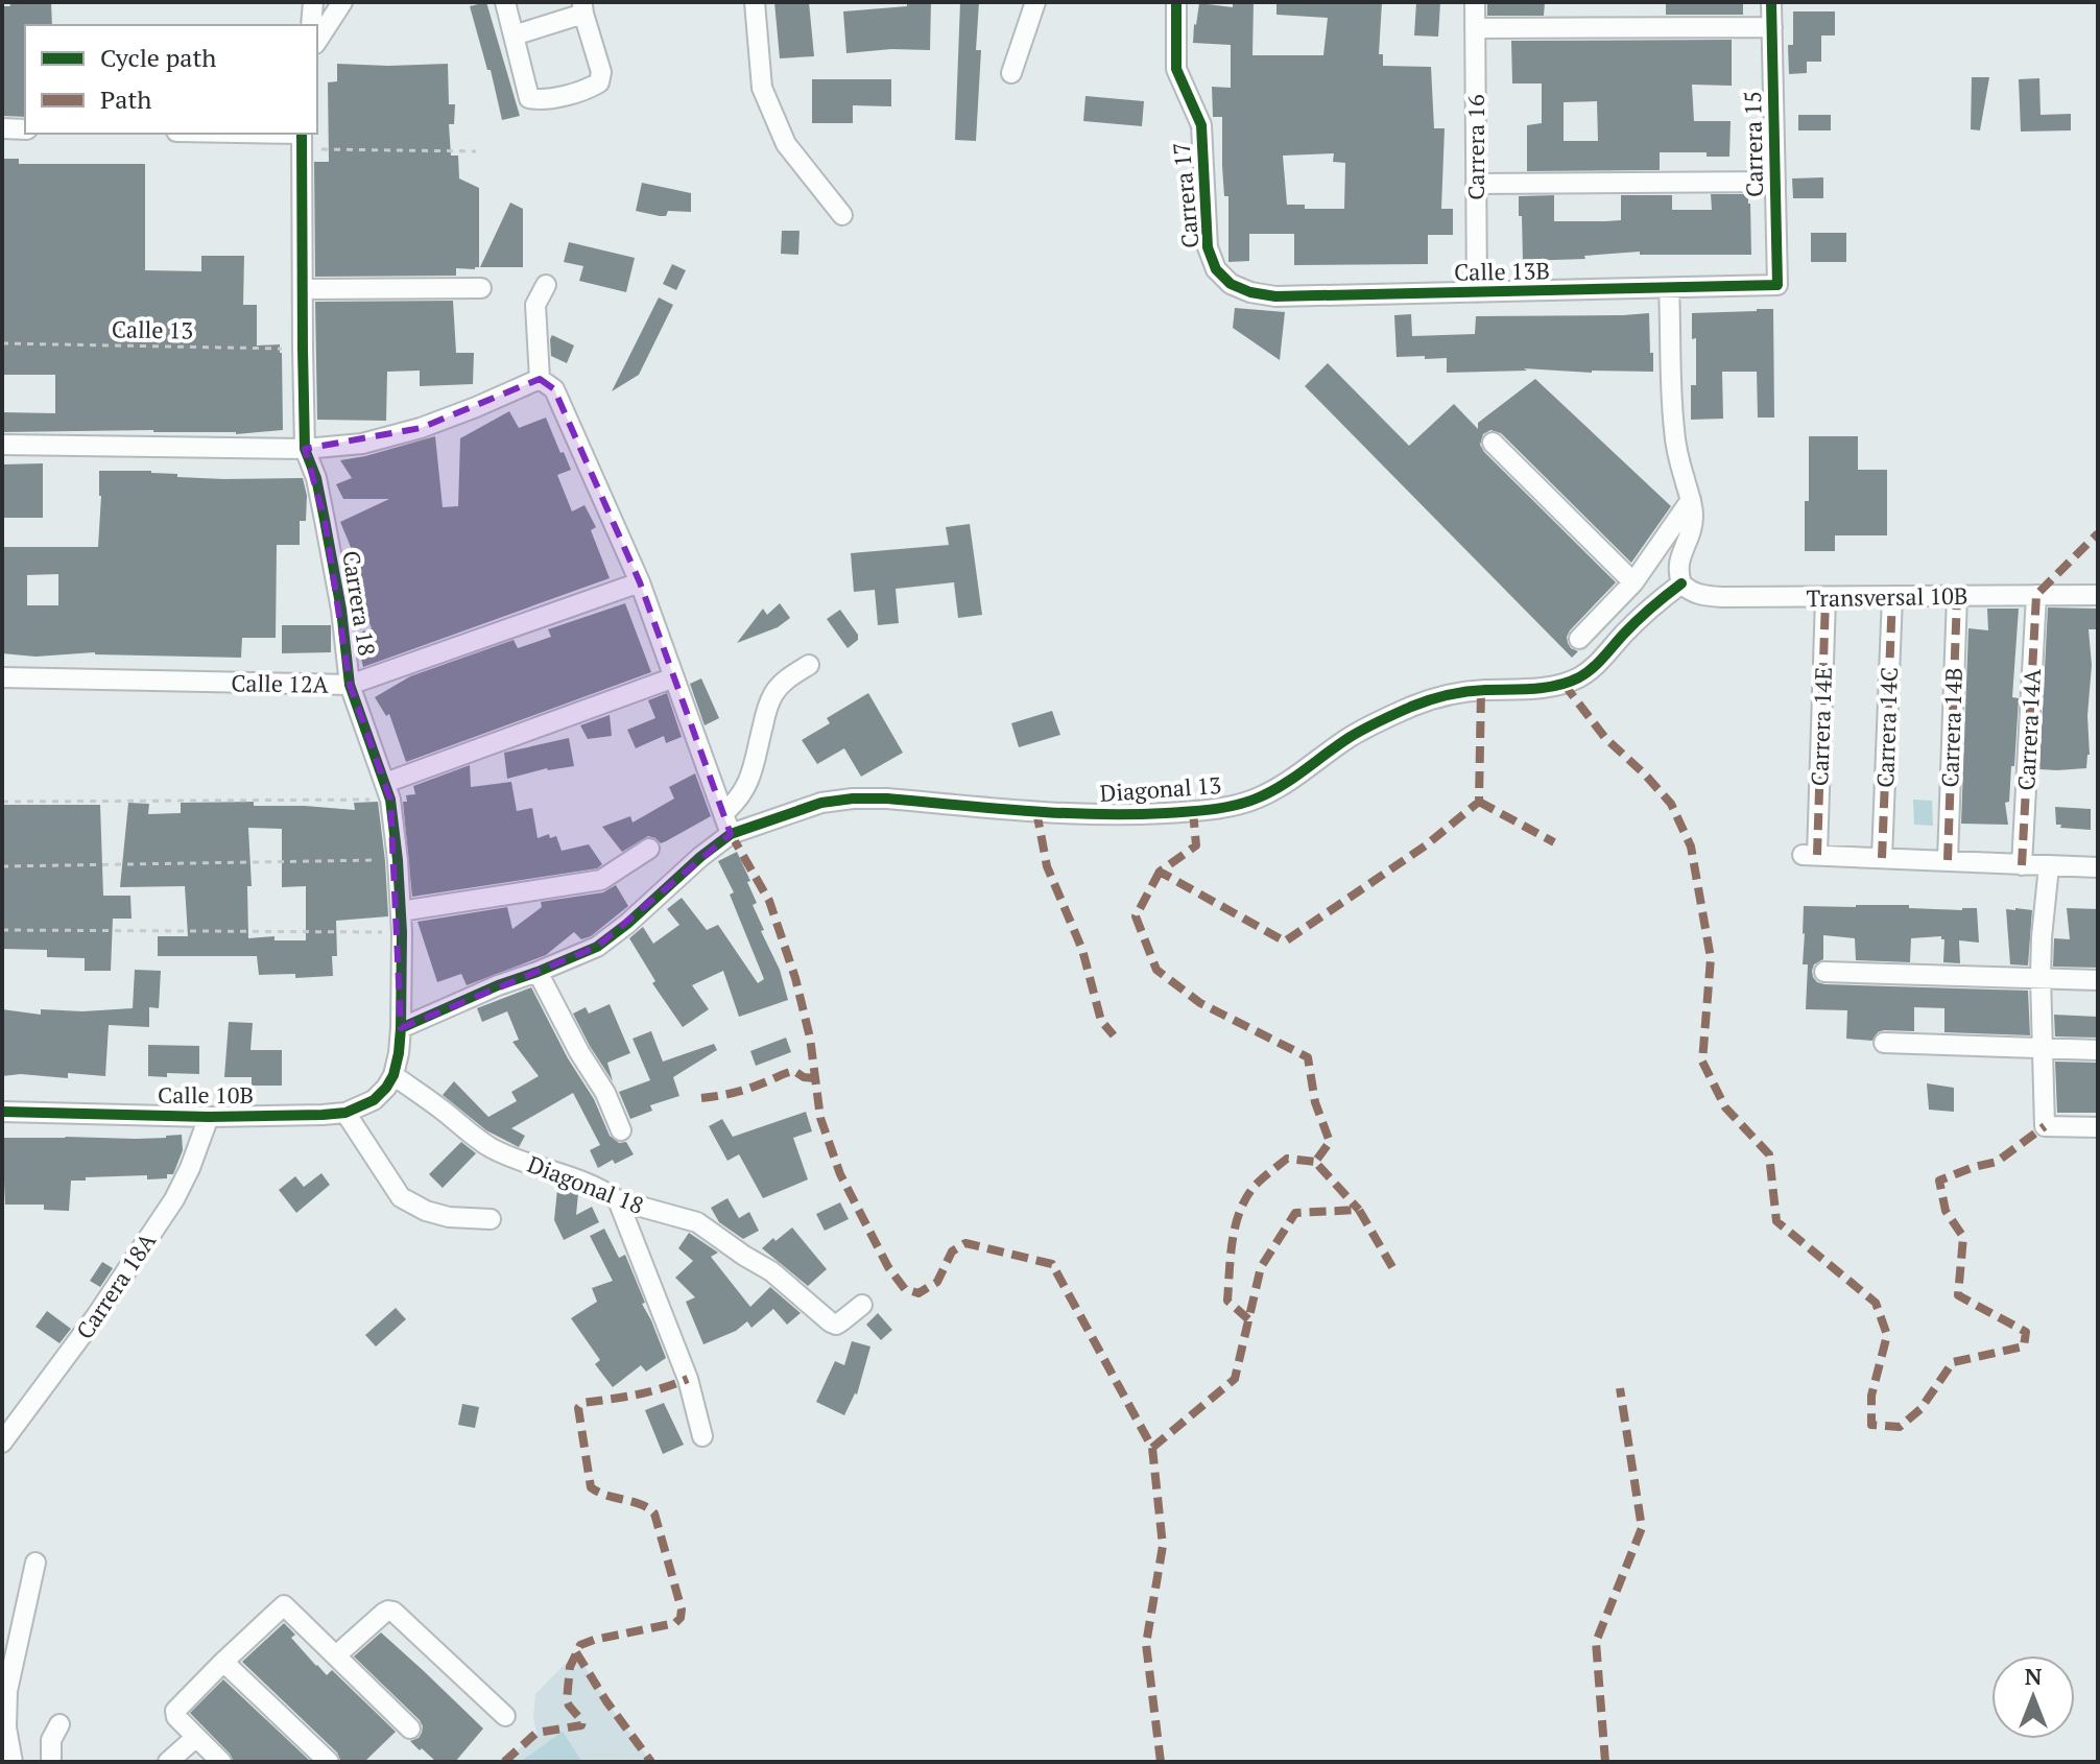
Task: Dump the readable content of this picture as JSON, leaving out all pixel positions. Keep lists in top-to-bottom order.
{
  "streets": {
    "street": [
      "Carrera 15",
      "Carrera 16",
      "Carrera 17",
      "Calle 13B",
      "Transversal 10B",
      "Carrera 18",
      "Calle 12A",
      "Carrera 14E",
      "Carrera 14C",
      "Carrera 14B",
      "Carrera 14A",
      "Diagonal 13",
      "Calle 10B",
      "Diagonal 18",
      "Carrera 18A"
    ],
    "path": ["Calle 13"]
  },
  "crossings": [
    ["Carrera 15", "Calle 13B"],
    ["Carrera 16", "Calle 13B"],
    ["Carrera 17", "Calle 13B"],
    ["Calle 13", "Carrera 18"],
    ["Transversal 10B", "Carrera 14E"],
    ["Transversal 10B", "Carrera 14C"],
    ["Transversal 10B", "Carrera 14B"],
    ["Transversal 10B", "Carrera 14A"],
    ["Transversal 10B", "Diagonal 13"],
    ["Carrera 18", "Calle 12A"],
    ["Carrera 18", "Diagonal 13"],
    ["Carrera 18", "Calle 10B"],
    ["Carrera 18", "Diagonal 18"],
    ["Carrera 14E", "Carrera 14C"],
    ["Calle 10B", "Diagonal 18"],
    ["Calle 10B", "Carrera 18A"]
  ],
  "legend": ["Cycle path", "Path"],
  "north": "top"
}
